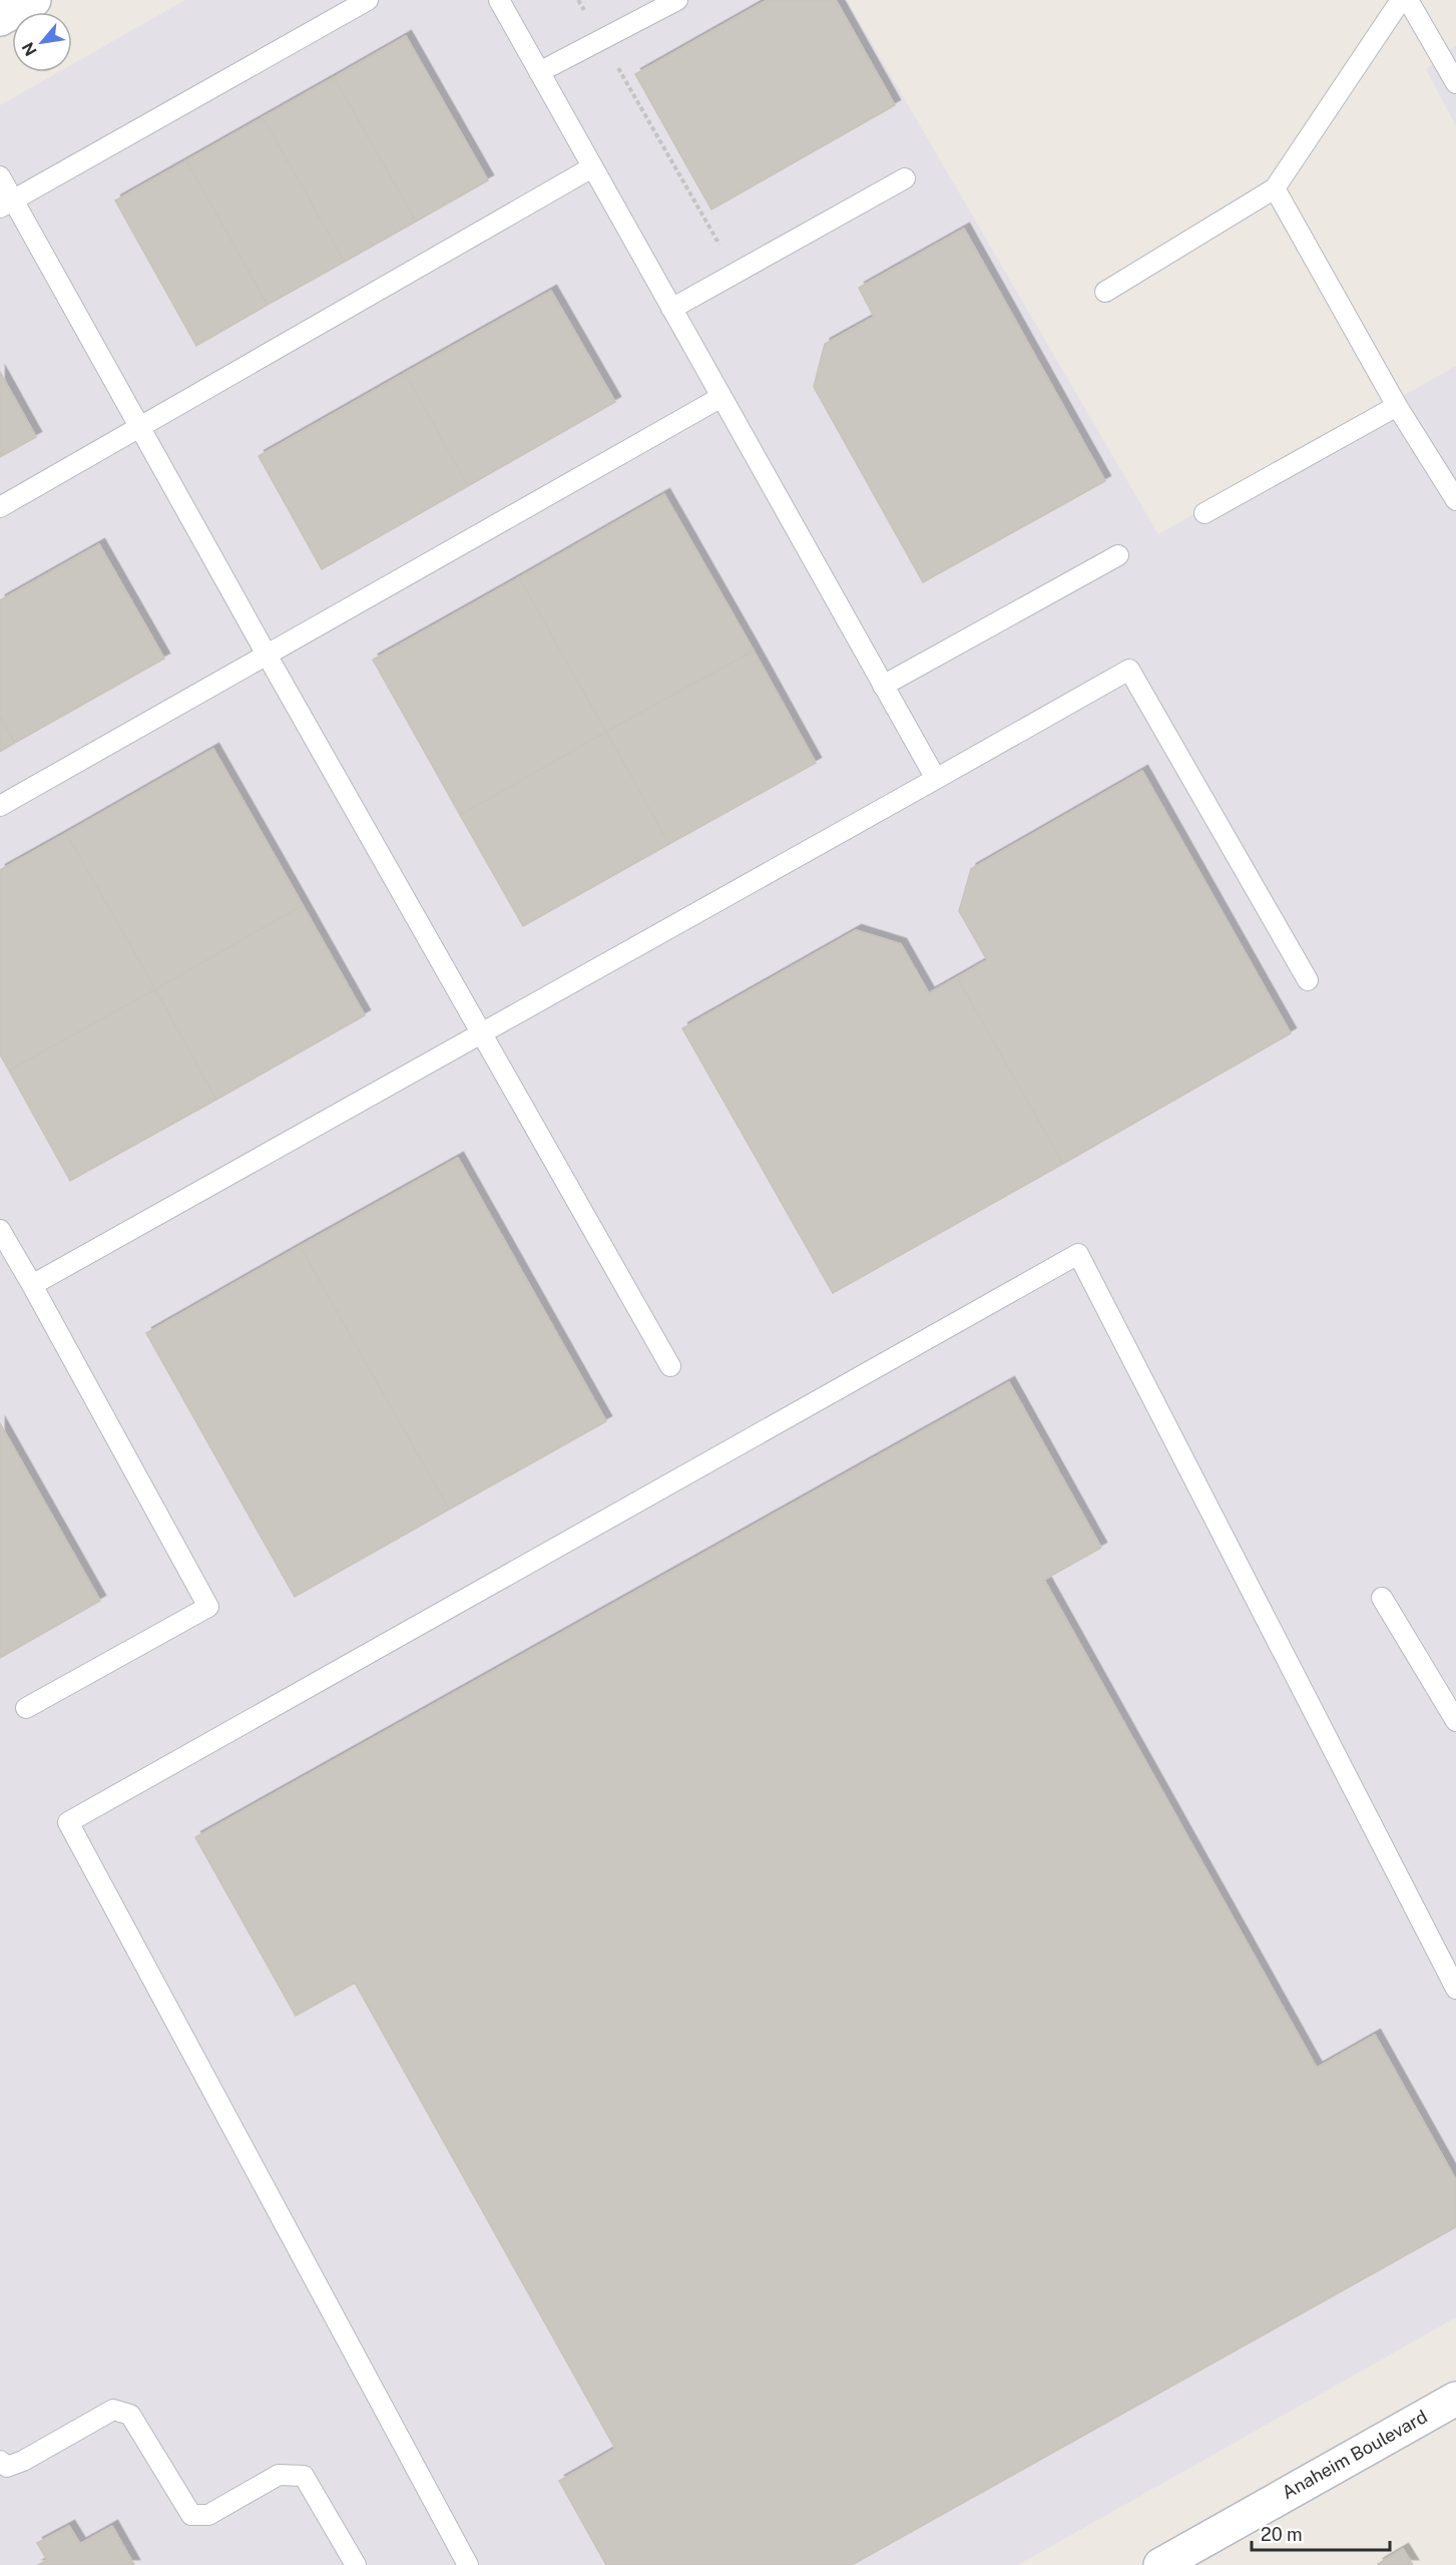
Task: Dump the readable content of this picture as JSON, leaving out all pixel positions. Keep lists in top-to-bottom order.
{
  "streets": {
    "street": ["Anaheim Boulevard"]
  },
  "scale_bar": "20 m",
  "north": "bottom left"
}
